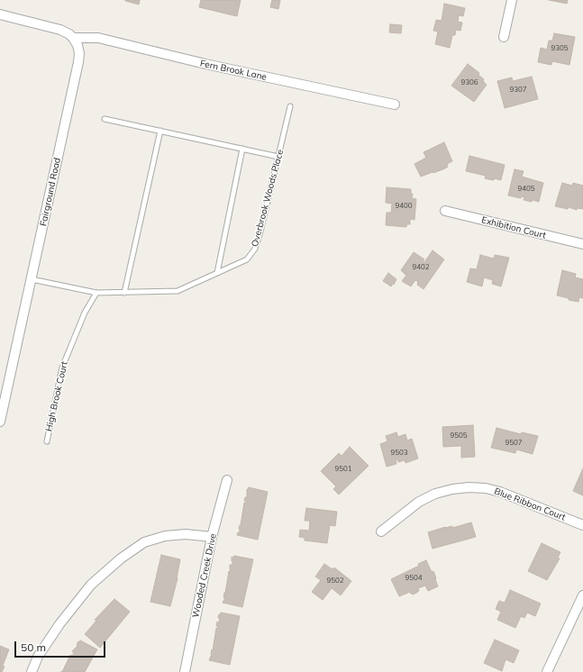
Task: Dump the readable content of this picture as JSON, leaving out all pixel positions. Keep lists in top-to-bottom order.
{
  "streets": {
    "street": [
      "Fern Brook Lane",
      "Fairground Road",
      "Exhibition Court",
      "Blue Ribbon Court",
      "Wooded Creek Drive"
    ],
    "lane": ["Overbrook Woods Place", "High Brook Court"]
  },
  "crossings": [
    ["Fern Brook Lane", "Fairground Road"],
    ["Fairground Road", "Overbrook Woods Place"],
    ["Overbrook Woods Place", "High Brook Court"]
  ],
  "house_numbers": [
    "9305",
    "9306",
    "9307",
    "9405",
    "9400",
    "9402",
    "9505",
    "9507",
    "9503",
    "9501",
    "9504",
    "9502"
  ],
  "scale_bar": "50 m"
}
